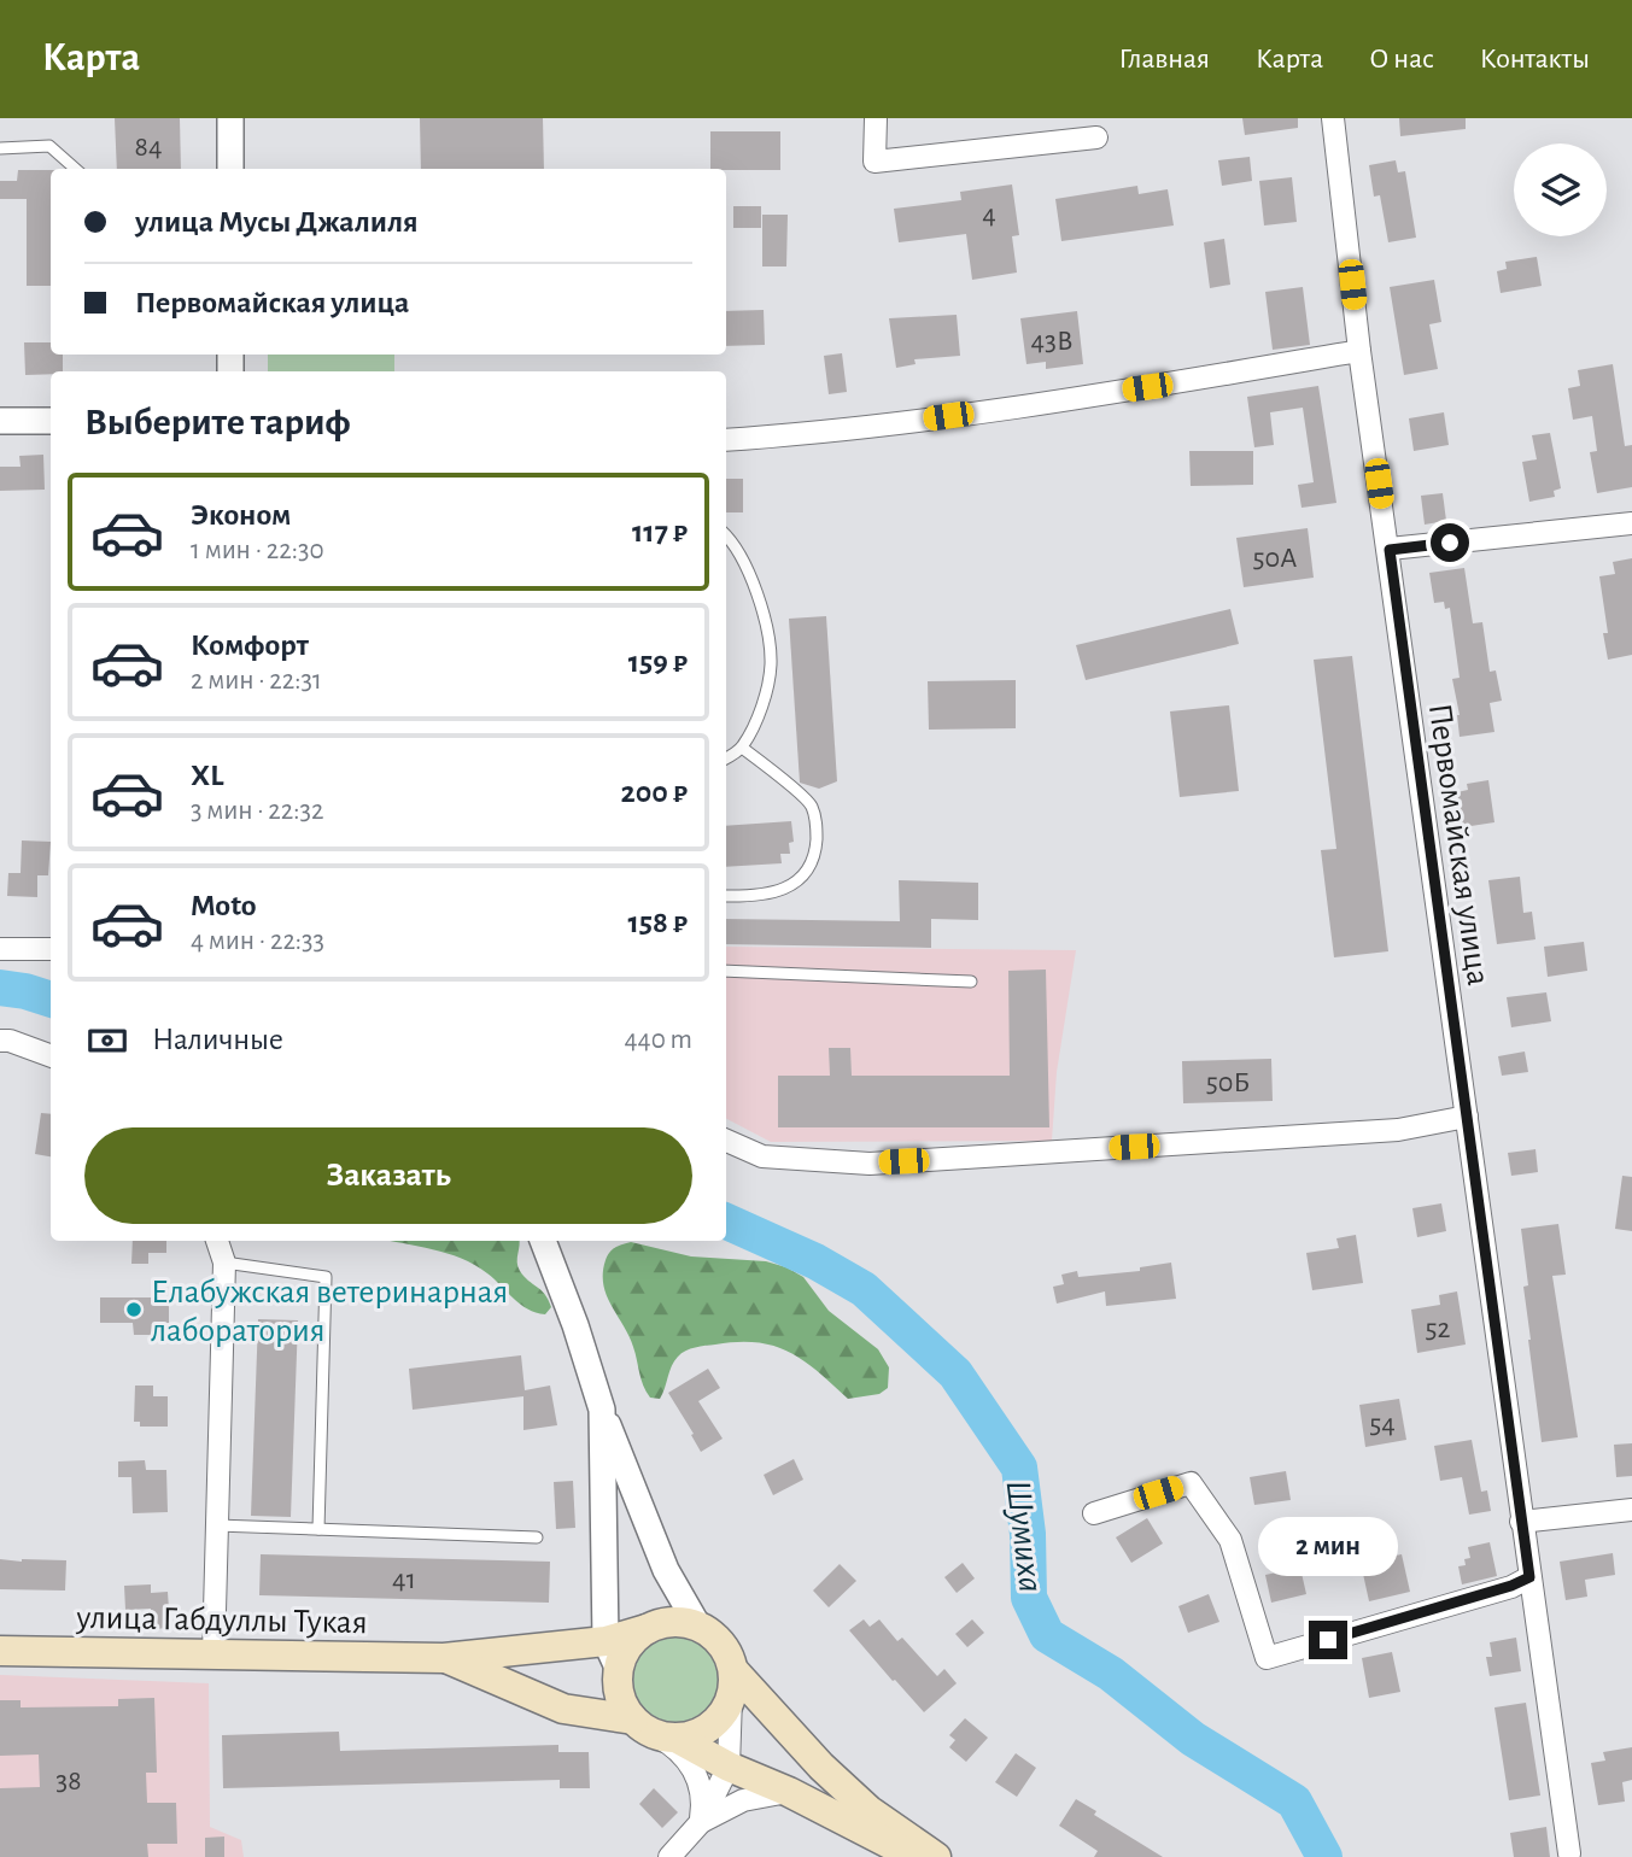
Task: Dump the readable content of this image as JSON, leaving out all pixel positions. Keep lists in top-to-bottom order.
{
  "streets": {
    "main road": ["улица Габдуллы Тукая"],
    "street": ["Первомайская улица"]
  },
  "water": ["Шумиха"],
  "places": ["Елабужская ветеринарная лаборатория"],
  "house_numbers": [
    "84",
    "4",
    "43В",
    "50А",
    "50Б",
    "52",
    "54",
    "41",
    "38"
  ],
  "page": {
    "header": "Карта",
    "nav": [
      "Главная",
      "Карта",
      "О нас",
      "Контакты"
    ],
    "banner": ["улица Мусы Джалиля", "Первомайская улица"],
    "heading": "Выберите тариф",
    "list": [
      {
        "name": "Эконом",
        "note": "1 мин · 22:30",
        "value": "117 ₽"
      },
      {
        "name": "Комфорт",
        "note": "2 мин · 22:31",
        "value": "159 ₽"
      },
      {
        "name": "XL",
        "note": "3 мин · 22:32",
        "value": "200 ₽"
      },
      {
        "name": "Moto",
        "note": "4 мин · 22:33",
        "value": "158 ₽"
      }
    ],
    "pay": ["Наличные", "440 m"],
    "buttons": "Заказать",
    "bubble": "2 мин"
  }
}
